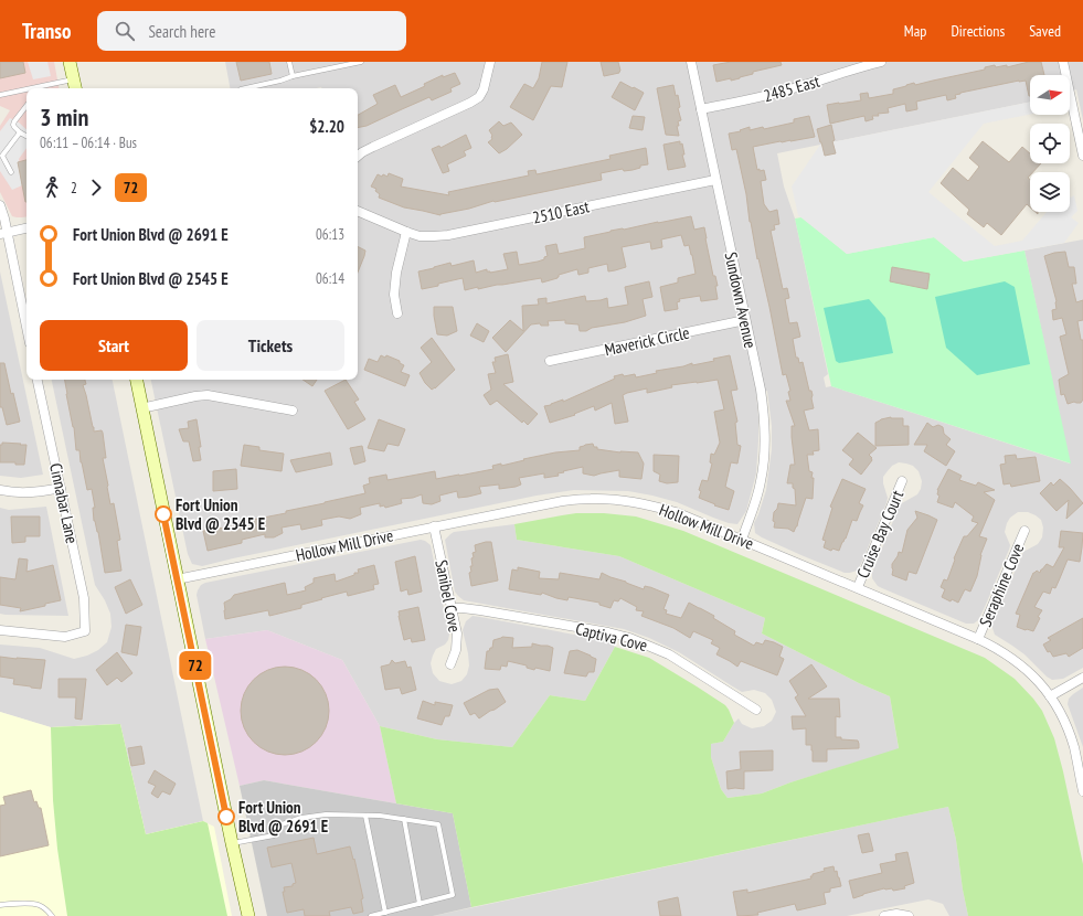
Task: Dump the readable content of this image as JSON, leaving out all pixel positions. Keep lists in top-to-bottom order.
{
  "streets": {
    "street": [
      "2485 East",
      "2510 East",
      "Sundown Avenue",
      "Maverick Circle",
      "Cinnabar Lane",
      "Hollow Mill Drive",
      "Cruise Bay Court",
      "Seraphine Cove",
      "Sanibel Cove",
      "Captiva Cove"
    ]
  },
  "crossings": [
    ["2485 East", "Sundown Avenue"],
    ["2510 East", "Sundown Avenue"],
    ["Sundown Avenue", "Maverick Circle"],
    ["Sundown Avenue", "Hollow Mill Drive"],
    ["Hollow Mill Drive", "Cruise Bay Court"],
    ["Hollow Mill Drive", "Seraphine Cove"],
    ["Hollow Mill Drive", "Sanibel Cove"],
    ["Sanibel Cove", "Captiva Cove"]
  ],
  "places": ["Fort Union Blvd @ 2545 E", "Fort Union Blvd @ 2691 E"],
  "lines": ["bus line 72"],
  "north": "right",
  "page": {
    "header": "Transo",
    "search": "Search here",
    "nav": ["Map", "Directions", "Saved"],
    "on_map": "72",
    "heading": ["3 min", "06:11 – 06:14 · Bus", "$2.20"],
    "legs": ["2", "72"],
    "list": [
      {
        "name": "Fort Union Blvd @ 2691 E",
        "value": "06:13"
      },
      {
        "name": "Fort Union Blvd @ 2545 E",
        "value": "06:14"
      }
    ],
    "buttons": ["Start", "Tickets"]
  }
}
